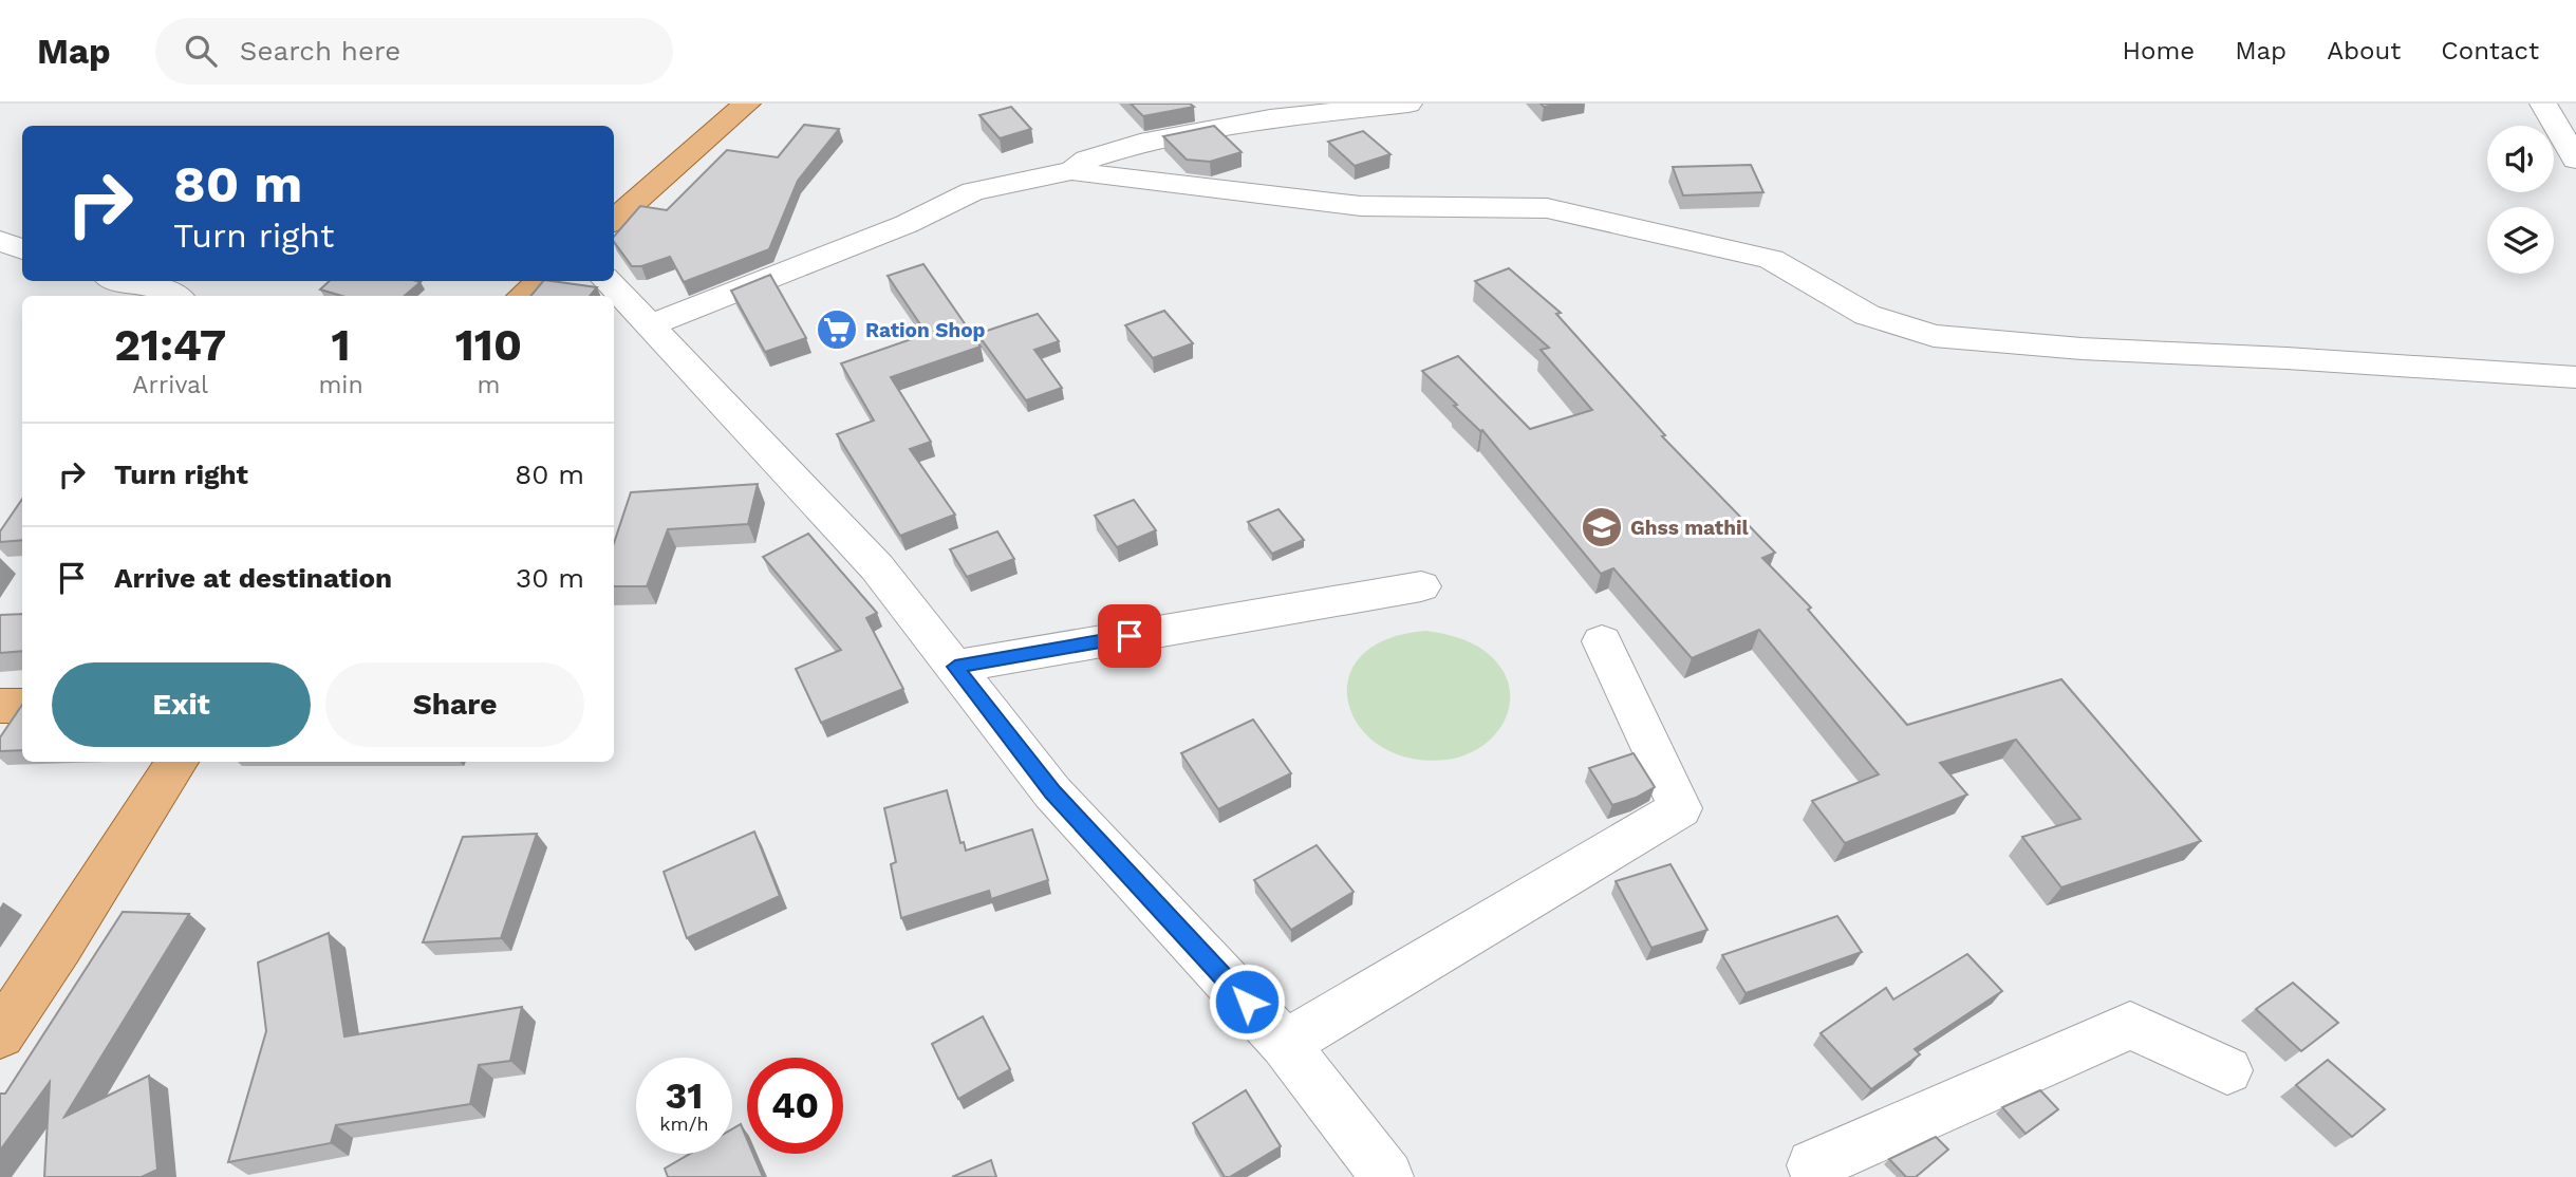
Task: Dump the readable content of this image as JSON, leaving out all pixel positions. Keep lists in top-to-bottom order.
{
  "places": {
    "supermarket": ["Ration Shop"],
    "school or university": ["Ghss mathil"]
  },
  "page": {
    "header": "Map",
    "search": "Search here",
    "nav": [
      "Home",
      "Map",
      "About",
      "Contact"
    ],
    "turn": ["80 m", "Turn right"],
    "eta": [
      "21:47",
      "Arrival",
      "1",
      "min",
      "110",
      "m"
    ],
    "list": [
      {
        "name": "Turn right",
        "value": "80 m"
      },
      {
        "name": "Arrive at destination",
        "value": "30 m"
      }
    ],
    "buttons": ["Exit", "Share"],
    "speed": "31 km/h",
    "limit": "40"
  }
}
